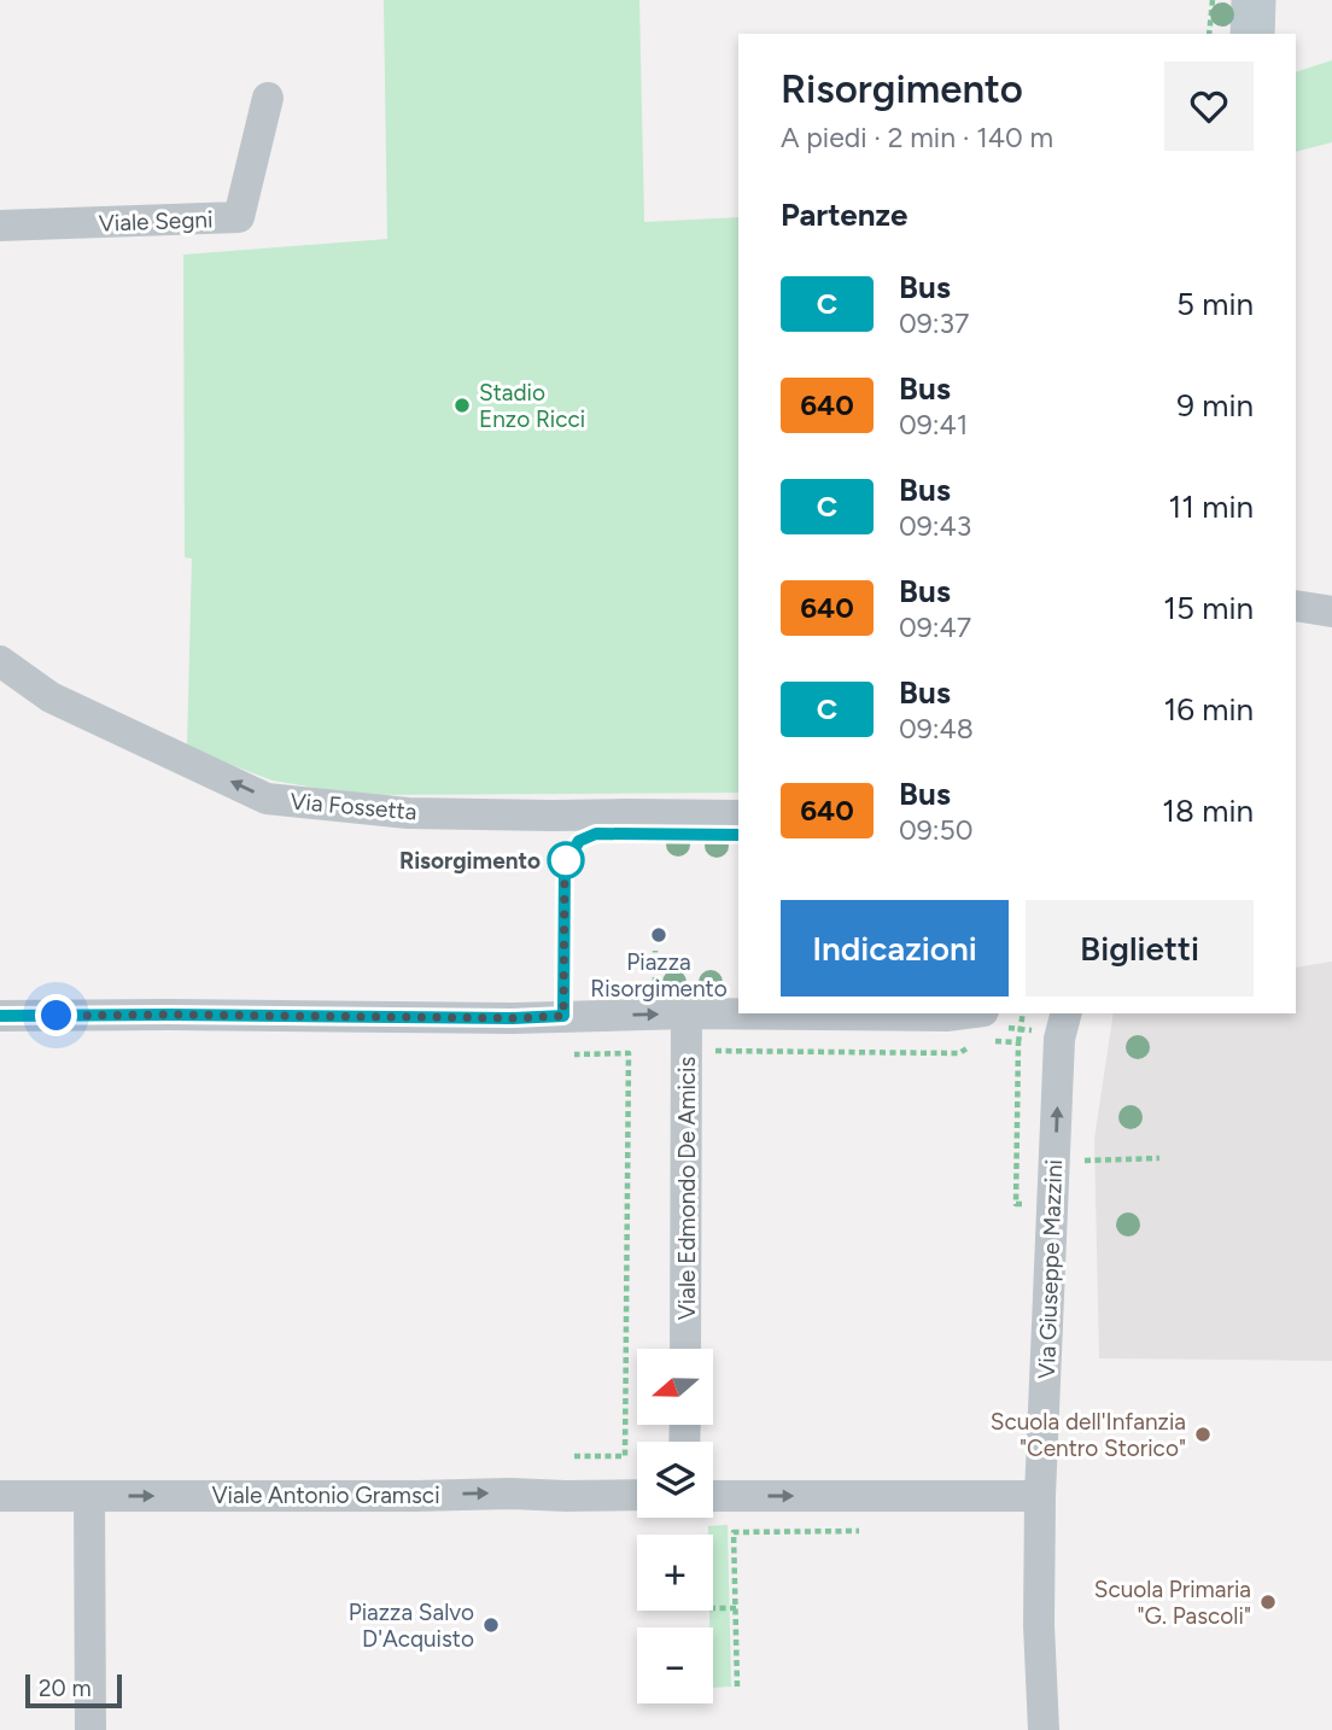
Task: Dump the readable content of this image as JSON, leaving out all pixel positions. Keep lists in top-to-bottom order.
{
  "streets": {
    "street": [
      "Viale Segni",
      "Via Fossetta",
      "Viale Edmondo De Amicis",
      "Via Giuseppe Mazzini",
      "Viale Antonio Gramsci"
    ]
  },
  "one_way": ["Viale Antonio Gramsci"],
  "places": [
    "Stadio Enzo Ricci",
    "Risorgimento",
    "Piazza Risorgimento",
    "Scuola dell'Infanzia \"Centro Storico\"",
    "Scuola Primaria \"G. Pascoli\"",
    "Piazza Salvo D'Acquisto"
  ],
  "lines": ["bus line C"],
  "scale_bar": "20 m",
  "north": "left",
  "page": {
    "heading": [
      ["Risorgimento", "A piedi · 2 min · 140 m"],
      "Partenze"
    ],
    "list": [
      {
        "mark": "C",
        "name": "Bus",
        "note": "09:37",
        "value": "5 min"
      },
      {
        "mark": "640",
        "name": "Bus",
        "note": "09:41",
        "value": "9 min"
      },
      {
        "mark": "C",
        "name": "Bus",
        "note": "09:43",
        "value": "11 min"
      },
      {
        "mark": "640",
        "name": "Bus",
        "note": "09:47",
        "value": "15 min"
      },
      {
        "mark": "C",
        "name": "Bus",
        "note": "09:48",
        "value": "16 min"
      },
      {
        "mark": "640",
        "name": "Bus",
        "note": "09:50",
        "value": "18 min"
      }
    ],
    "buttons": ["Indicazioni", "Biglietti"],
    "map_buttons": ["+", "−"],
    "scale": "20 m"
  }
}
